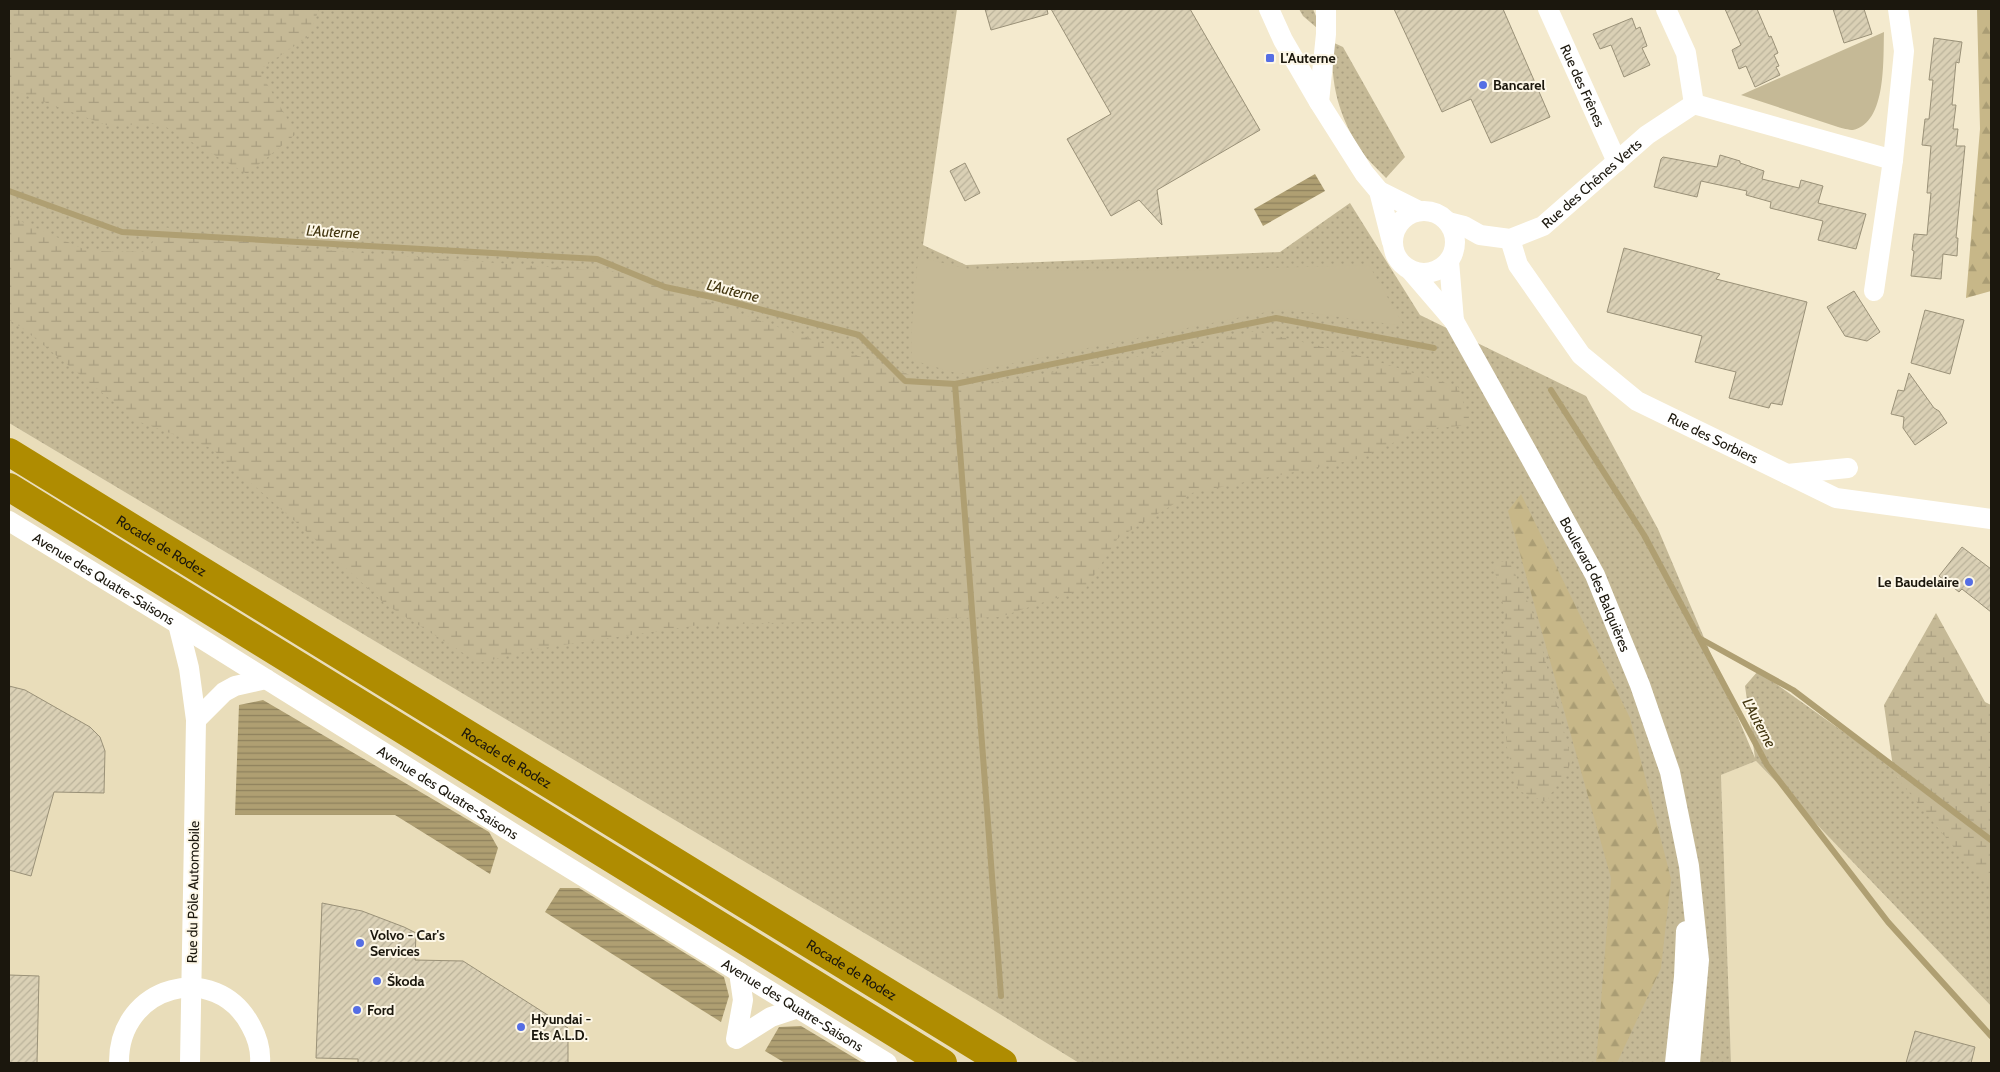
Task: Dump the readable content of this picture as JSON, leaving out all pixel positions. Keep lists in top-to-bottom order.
{
  "streets": {
    "highway": ["Rocade de Rodez"],
    "street": [
      "Rue des Frênes",
      "Rue des Chênes Verts",
      "Rue des Sorbiers",
      "Avenue des Quatre-Saisons",
      "Boulevard des Balquières",
      "Rue du Pôle Automobile"
    ]
  },
  "crossings": [
    ["Rue des Frênes", "Rue des Chênes Verts"],
    ["Rue des Chênes Verts", "Rue des Sorbiers"],
    ["Rue des Chênes Verts", "Boulevard des Balquières"],
    ["Avenue des Quatre-Saisons", "Rue du Pôle Automobile"]
  ],
  "water": ["L'Auterne"],
  "places": {
    "transit": ["L'Auterne"],
    "other": [
      "Bancarel",
      "Le Baudelaire",
      "Volvo - Car's Services",
      "Škoda",
      "Ford",
      "Hyundai - Ets A.L.D."
    ]
  }
}
